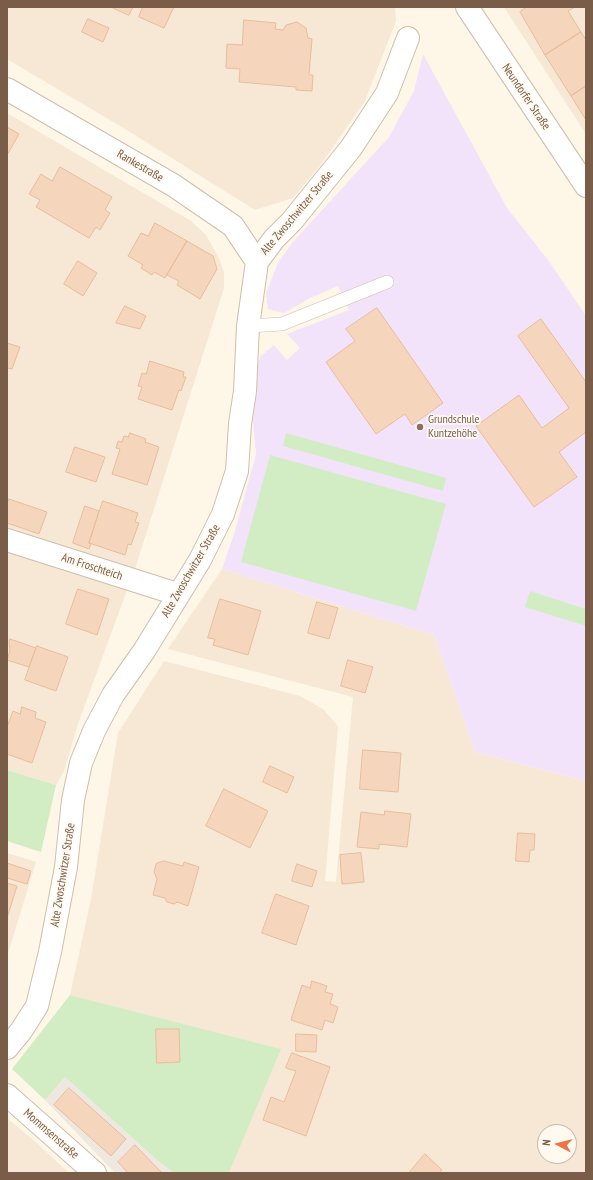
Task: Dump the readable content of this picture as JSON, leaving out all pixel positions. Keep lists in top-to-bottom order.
{
  "streets": {
    "street": [
      "Neundorfer Straße",
      "Rankestraße",
      "Alte Zwoschwitzer Straße",
      "Am Froschteich",
      "Mommsenstraße"
    ]
  },
  "crossings": [
    ["Rankestraße", "Alte Zwoschwitzer Straße"],
    ["Alte Zwoschwitzer Straße", "Am Froschteich"]
  ],
  "places": ["Grundschule Kuntzehöhe"],
  "north": "left"
}
